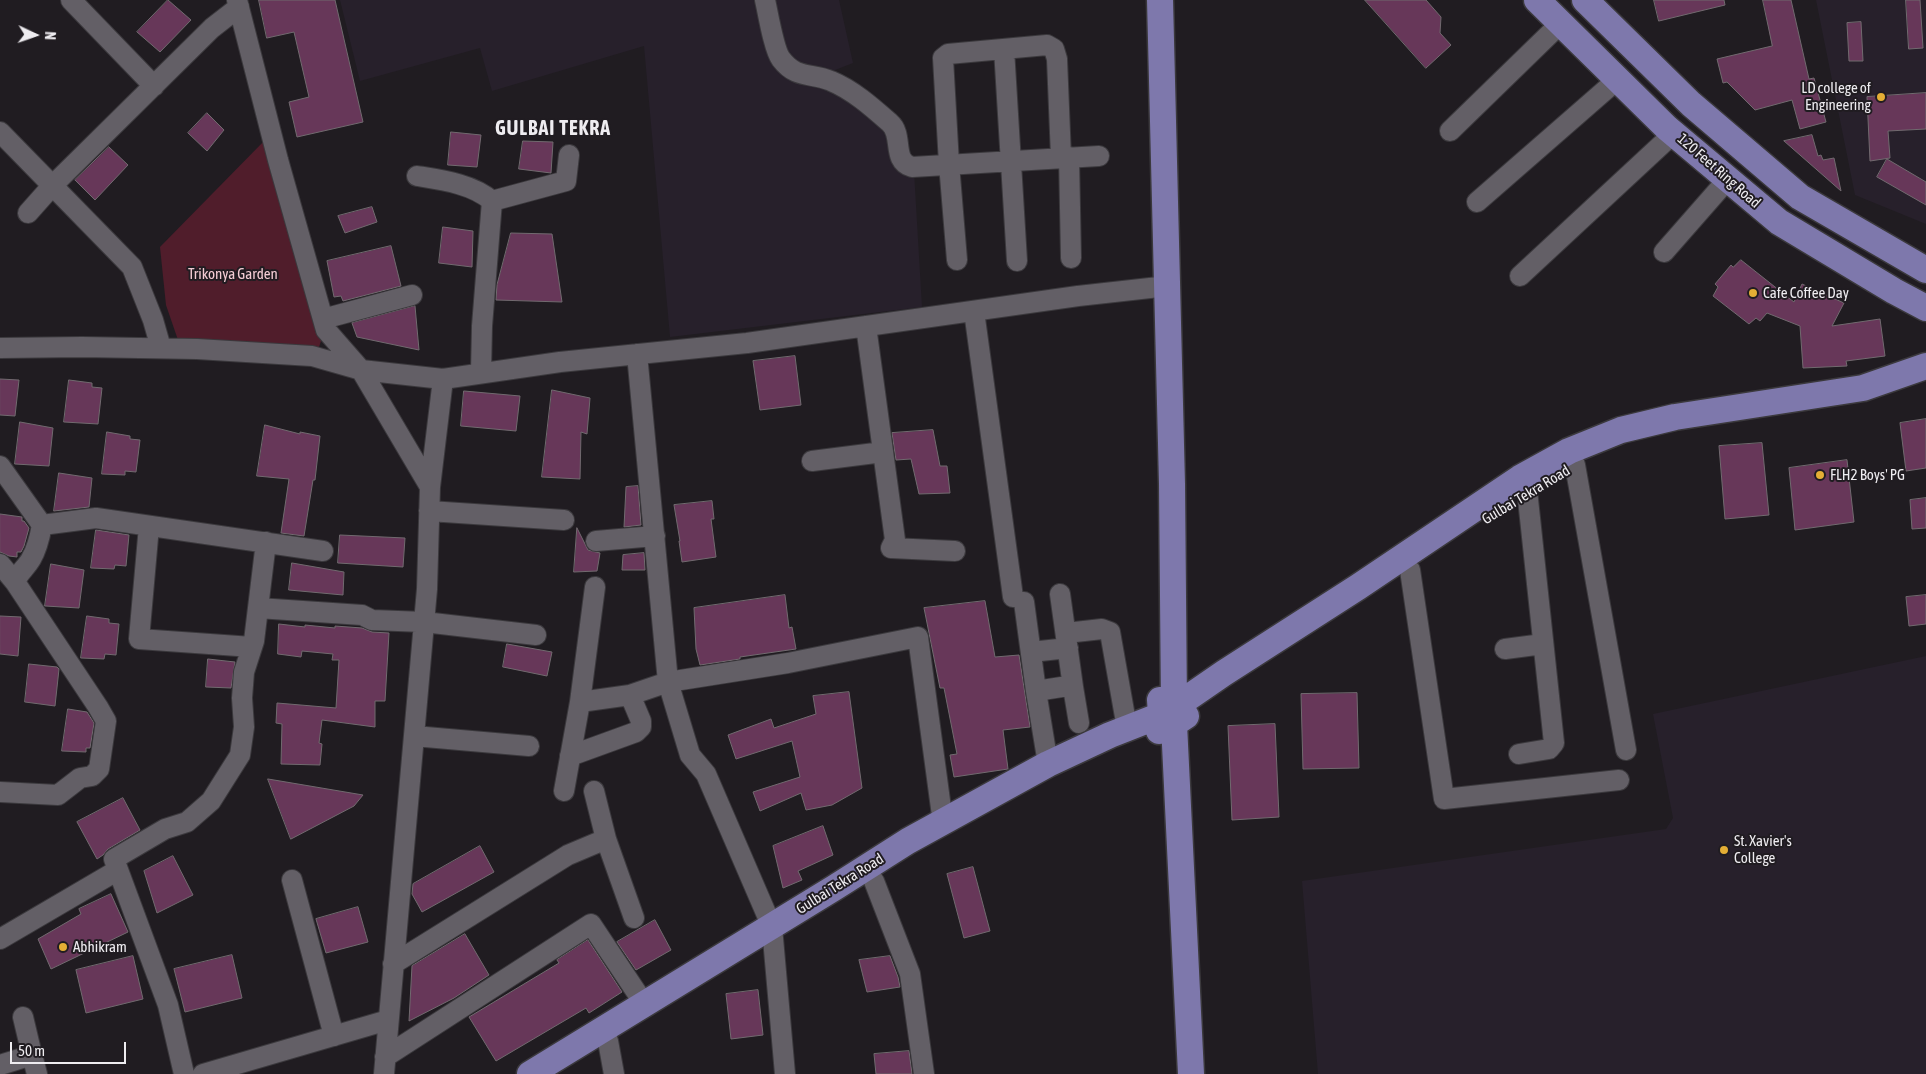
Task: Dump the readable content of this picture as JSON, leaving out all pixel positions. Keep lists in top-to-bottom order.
{
  "streets": {
    "main road": ["120 Feet Ring Road", "Gulbai Tekra Road"]
  },
  "districts": ["GULBAI TEKRA"],
  "parks": ["Trikonya Garden"],
  "places": [
    "LD college of Engineering",
    "Cafe Coffee Day",
    "FLH2 Boys' PG",
    "St. Xavier's College",
    "Abhikram"
  ],
  "scale_bar": "50 m",
  "north": "right"
}
